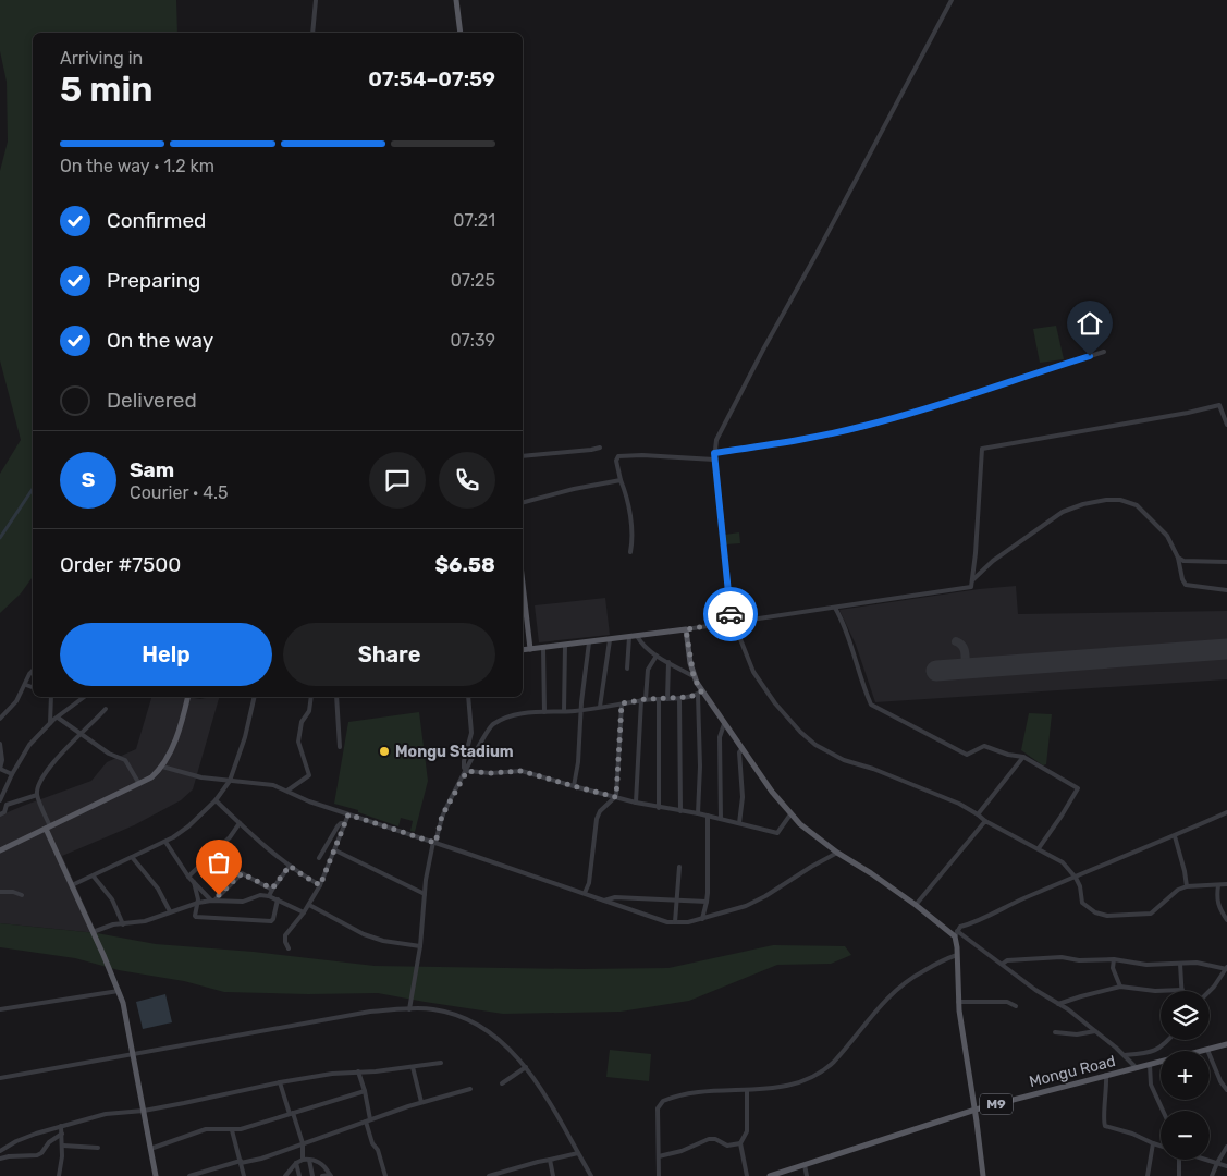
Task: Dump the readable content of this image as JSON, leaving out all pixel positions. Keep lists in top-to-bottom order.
{
  "streets": {
    "main road": ["Mongu Road", "M9"]
  },
  "places": ["Mongu Stadium"],
  "page": {
    "heading": ["5 min", "Arriving in", "07:54–07:59"],
    "panel": [
      "Sam",
      "Courier · 4.5",
      "Order #7500",
      "$6.58"
    ],
    "bar": "On the way · 1.2 km",
    "list": [
      ["Confirmed", "07:21"],
      ["Preparing", "07:25"],
      ["On the way", "07:39"],
      "Delivered"
    ],
    "round": "S",
    "buttons": ["Help", "Share"],
    "map_buttons": ["+", "−"]
  }
}
